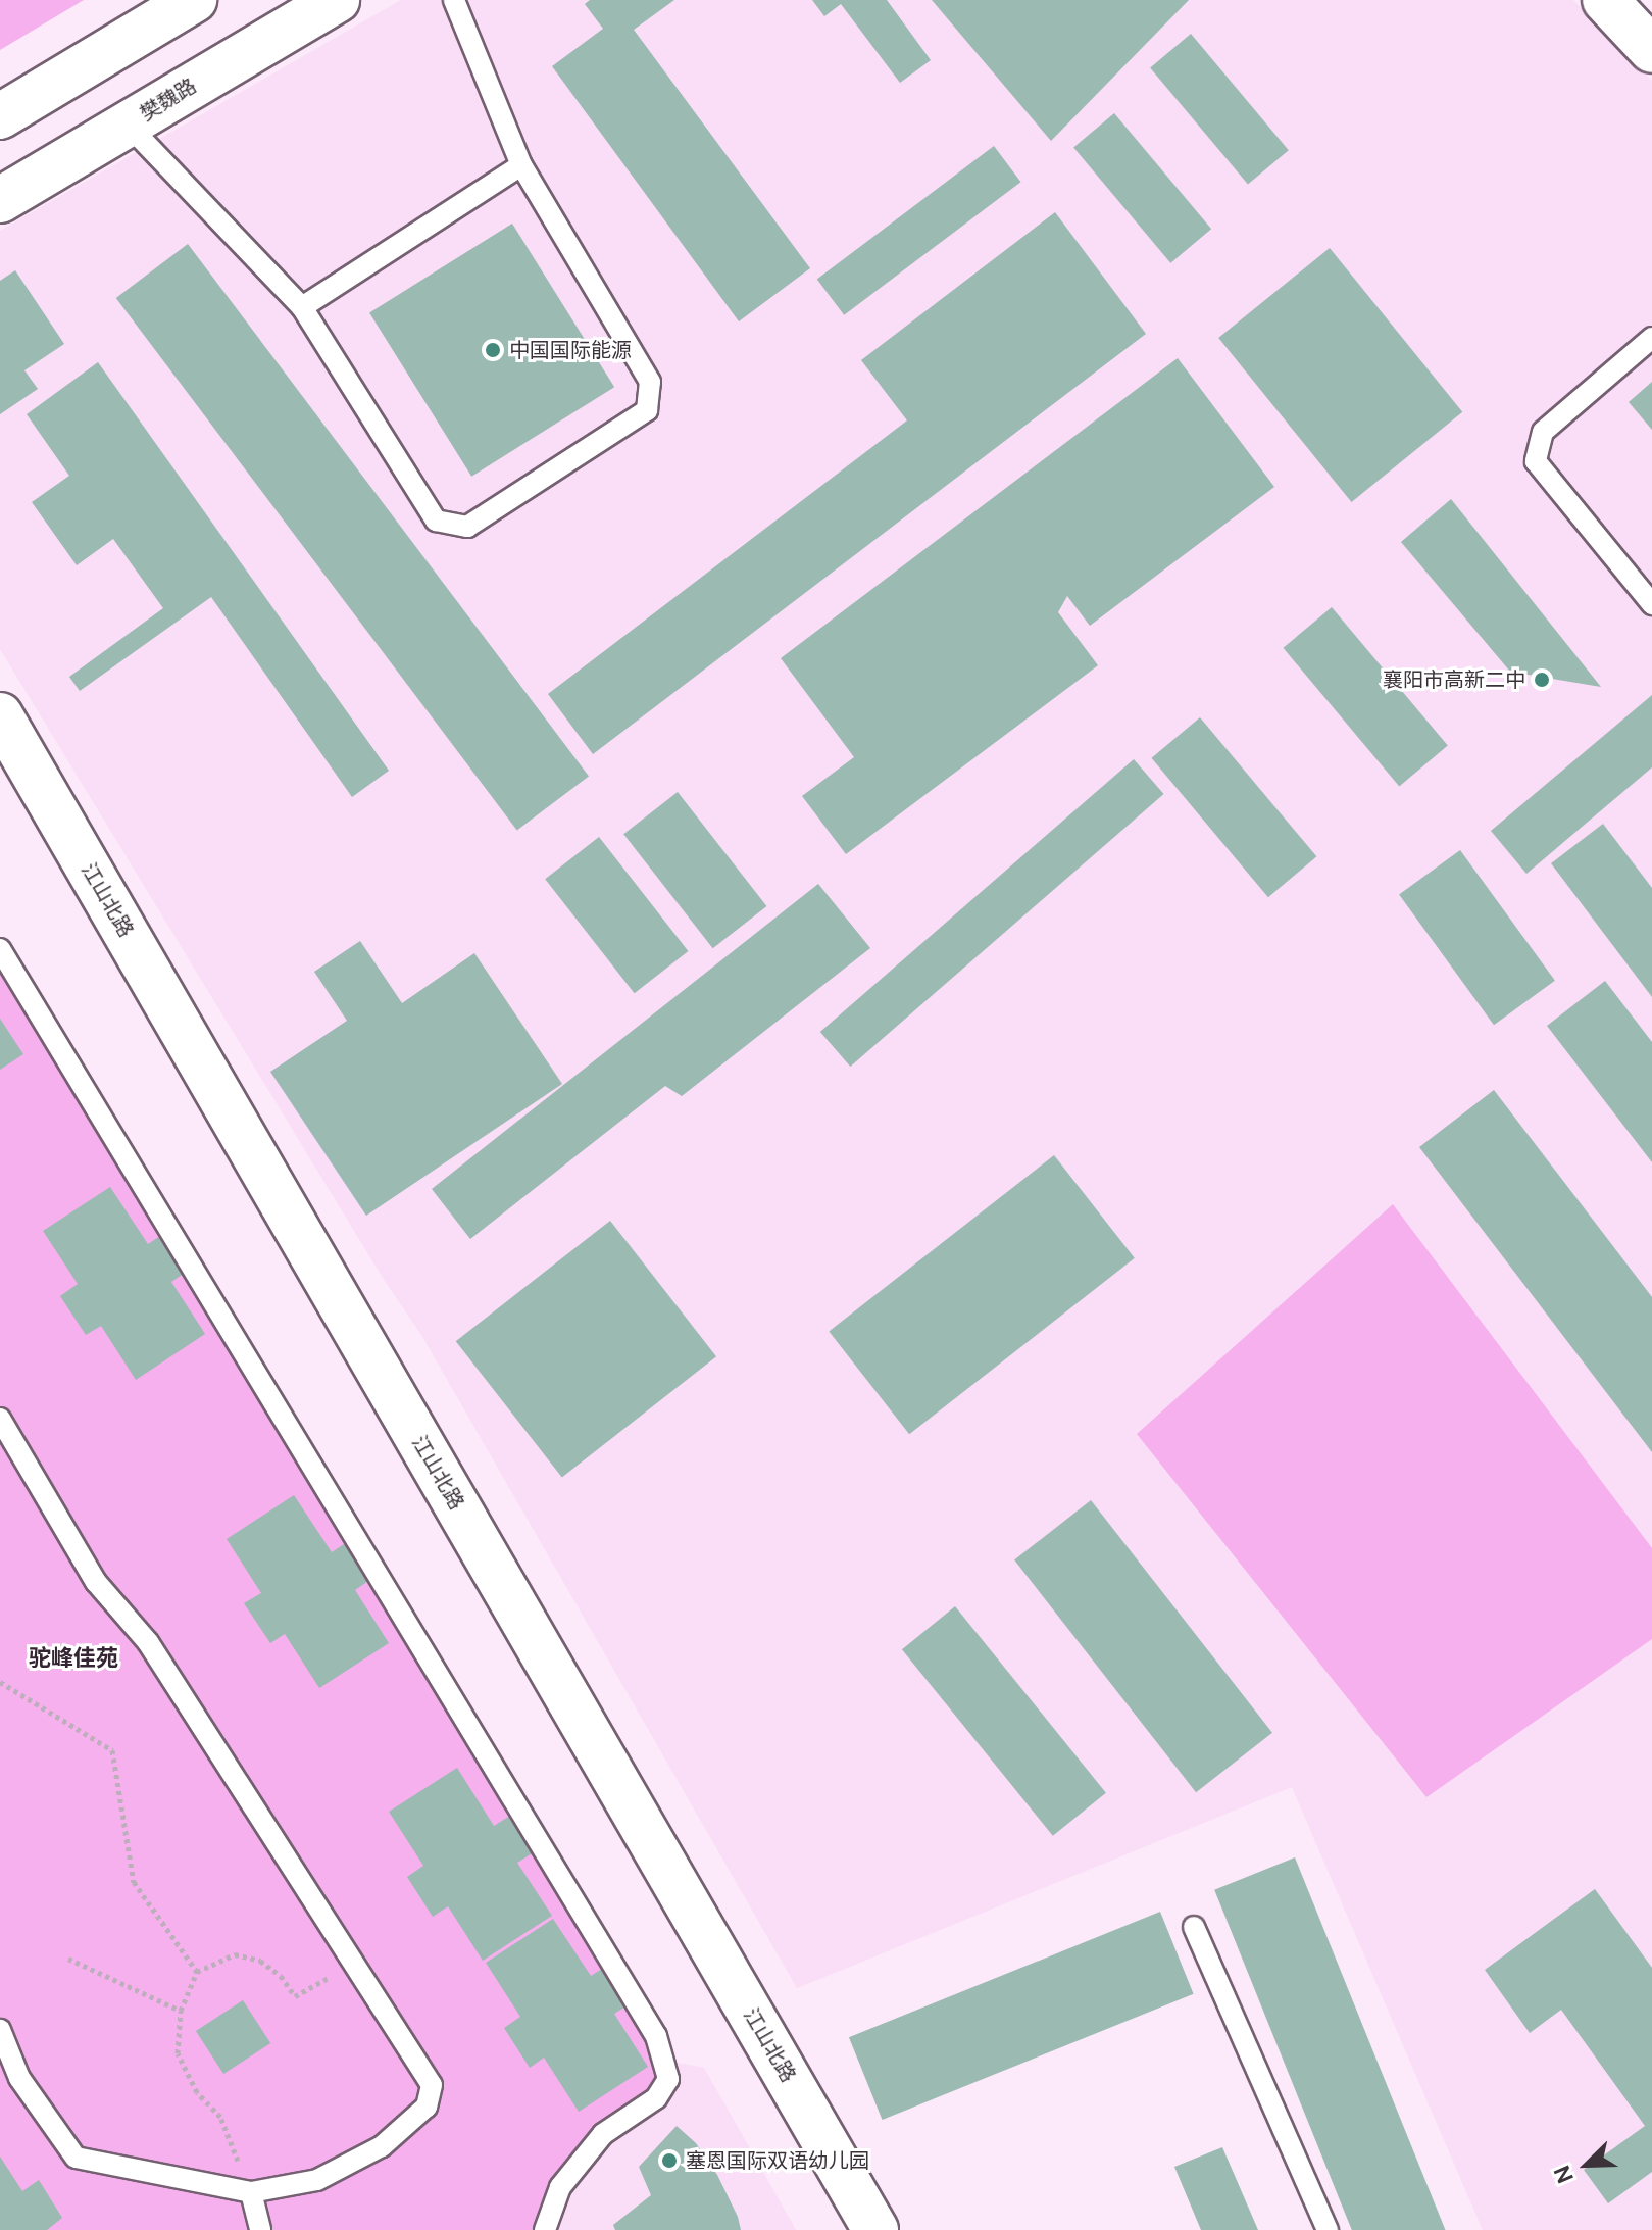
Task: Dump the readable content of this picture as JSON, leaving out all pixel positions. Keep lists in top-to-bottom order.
{
  "streets": {
    "street": ["樊魏路", "江山北路"]
  },
  "districts": ["驼峰佳苑"],
  "places": ["中国国际能源", "襄阳市高新二中", "塞恩国际双语幼儿园"],
  "north": "bottom left"
}
